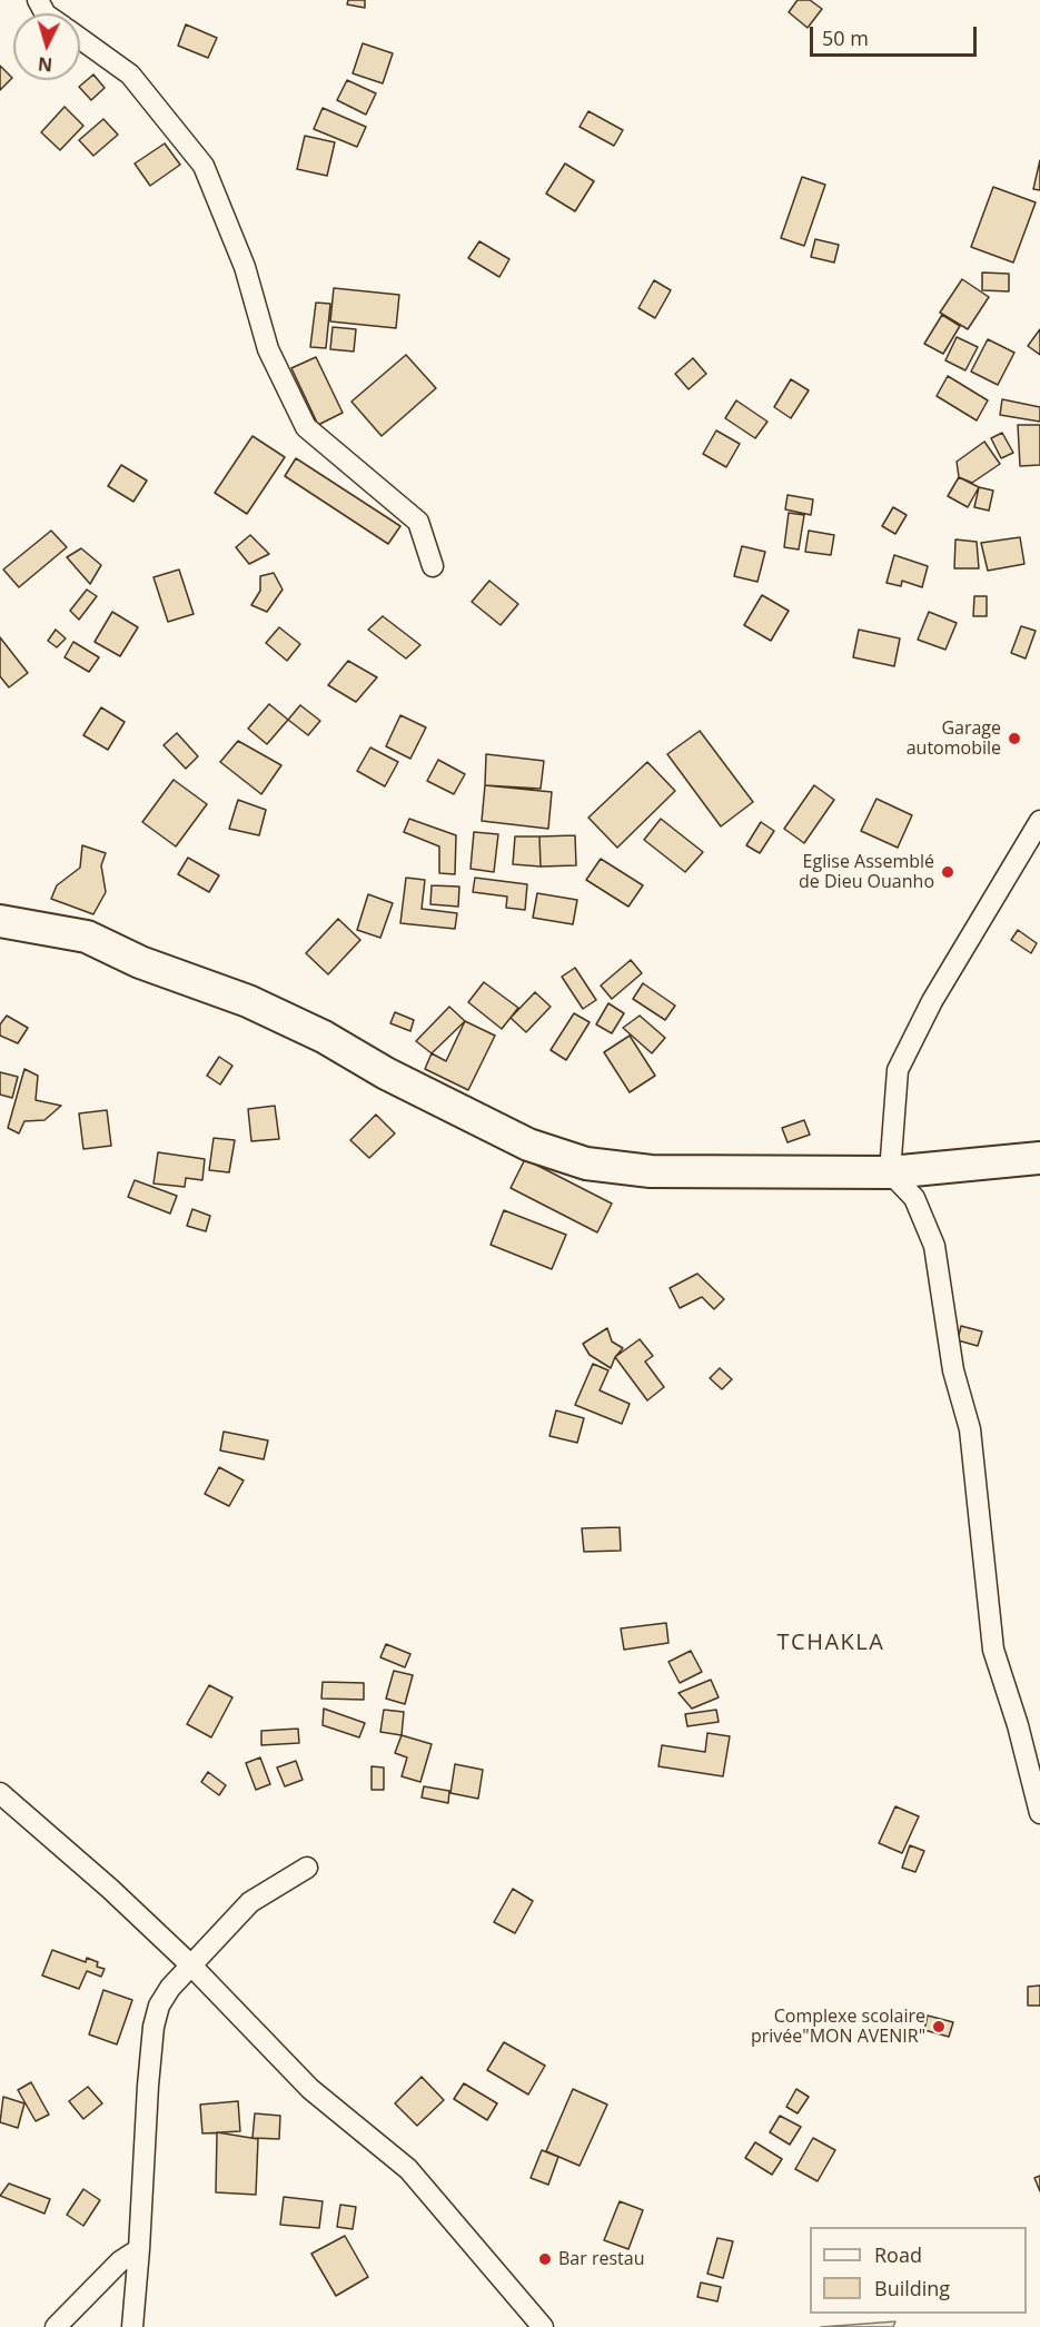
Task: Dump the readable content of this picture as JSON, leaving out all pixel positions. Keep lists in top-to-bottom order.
{
  "districts": ["TCHAKLA"],
  "places": [
    "Garage automobile",
    "Eglise Assemblé de Dieu Ouanho",
    "Complexe scolaire privée\"MON AVENIR\"",
    "Bar restau"
  ],
  "legend": ["Road", "Building"],
  "scale_bar": "50 m",
  "north": "bottom"
}
